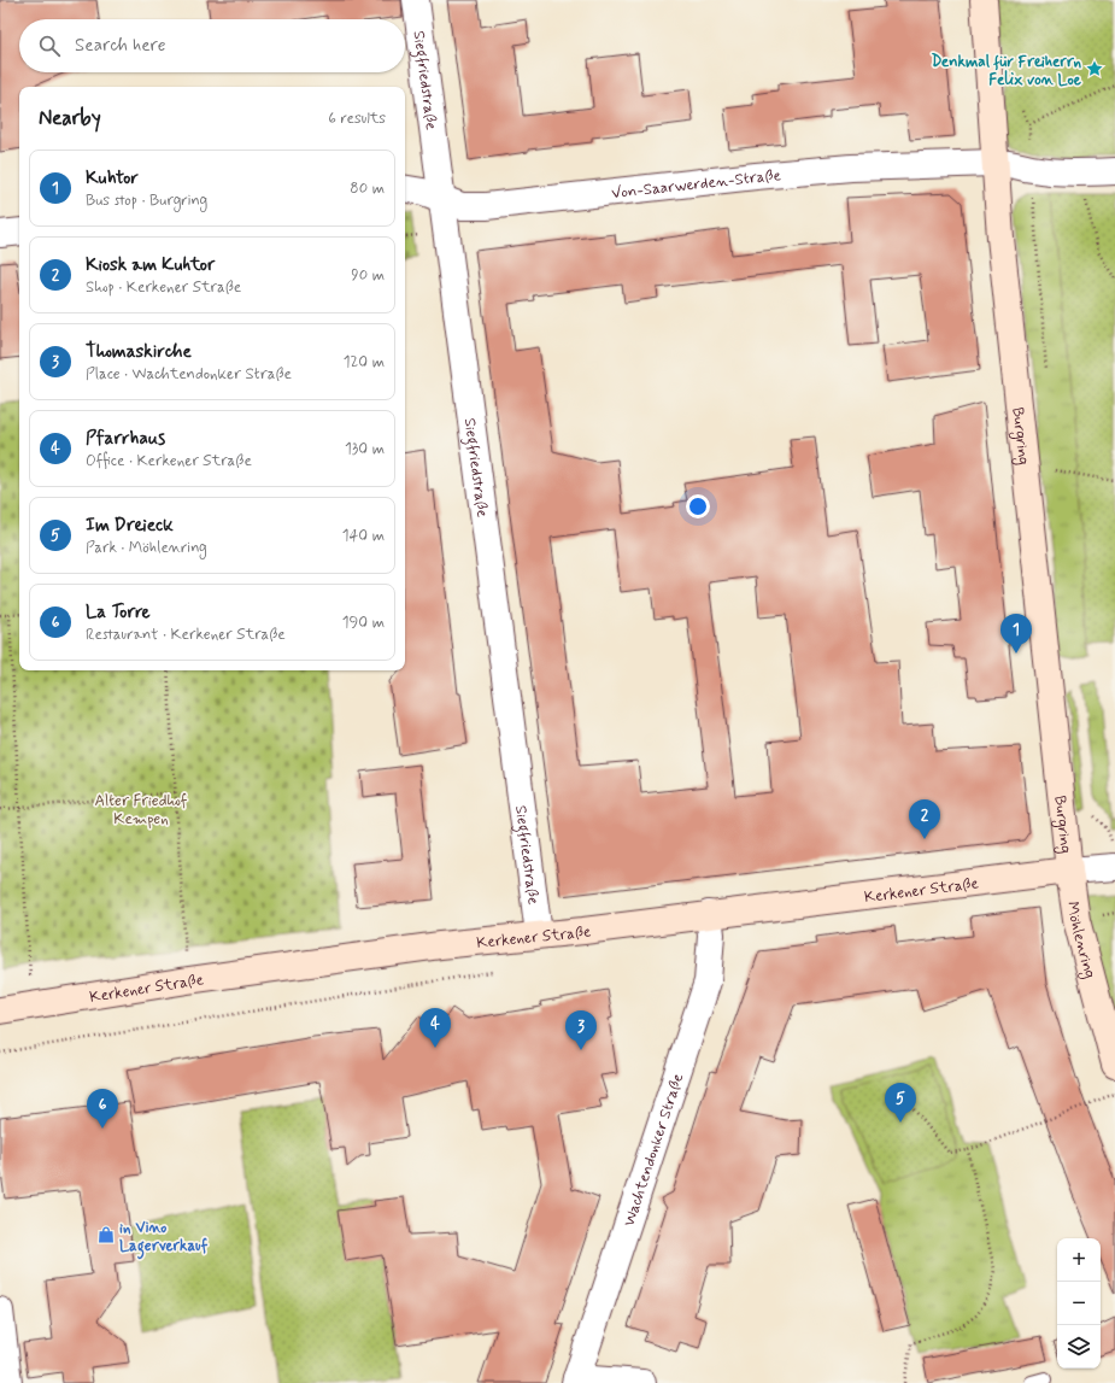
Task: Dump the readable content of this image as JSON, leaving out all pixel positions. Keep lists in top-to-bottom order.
{
  "streets": {
    "main road": ["Burgring", "Kerkener Straße", "Möhlenring"],
    "street": ["Siegfriedstraße", "Von-Saarwerden-Straße", "Wachtendonker Straße"]
  },
  "crossings": [
    ["Siegfriedstraße", "Von-Saarwerden-Straße"],
    ["Siegfriedstraße", "Kerkener Straße"],
    ["Von-Saarwerden-Straße", "Burgring"],
    ["Burgring", "Kerkener Straße"],
    ["Burgring", "Möhlenring"],
    ["Kerkener Straße", "Möhlenring"],
    ["Kerkener Straße", "Wachtendonker Straße"]
  ],
  "parks": ["Alter Friedhof Kempen"],
  "places": {
    "place": ["Denkmal für Freiherrn Felix von Loe"],
    "shop": ["in Vino Lagerverkauf"]
  },
  "page": {
    "search": "Search here",
    "heading": ["Nearby", "6 results"],
    "list": [
      {
        "mark": "1",
        "name": "Kuhtor",
        "note": "Bus stop · Burgring",
        "value": "80 m"
      },
      {
        "mark": "2",
        "name": "Kiosk am Kuhtor",
        "note": "Shop · Kerkener Straße",
        "value": "90 m"
      },
      {
        "mark": "3",
        "name": "Thomaskirche",
        "note": "Place · Wachtendonker Straße",
        "value": "120 m"
      },
      {
        "mark": "4",
        "name": "Pfarrhaus",
        "note": "Office · Kerkener Straße",
        "value": "130 m"
      },
      {
        "mark": "5",
        "name": "Im Dreieck",
        "note": "Park · Möhlenring",
        "value": "140 m"
      },
      {
        "mark": "6",
        "name": "La Torre",
        "note": "Restaurant · Kerkener Straße",
        "value": "190 m"
      }
    ],
    "pins": [
      "1",
      "2",
      "4",
      "3",
      "5",
      "6"
    ],
    "map_buttons": ["+", "−"]
  }
}
